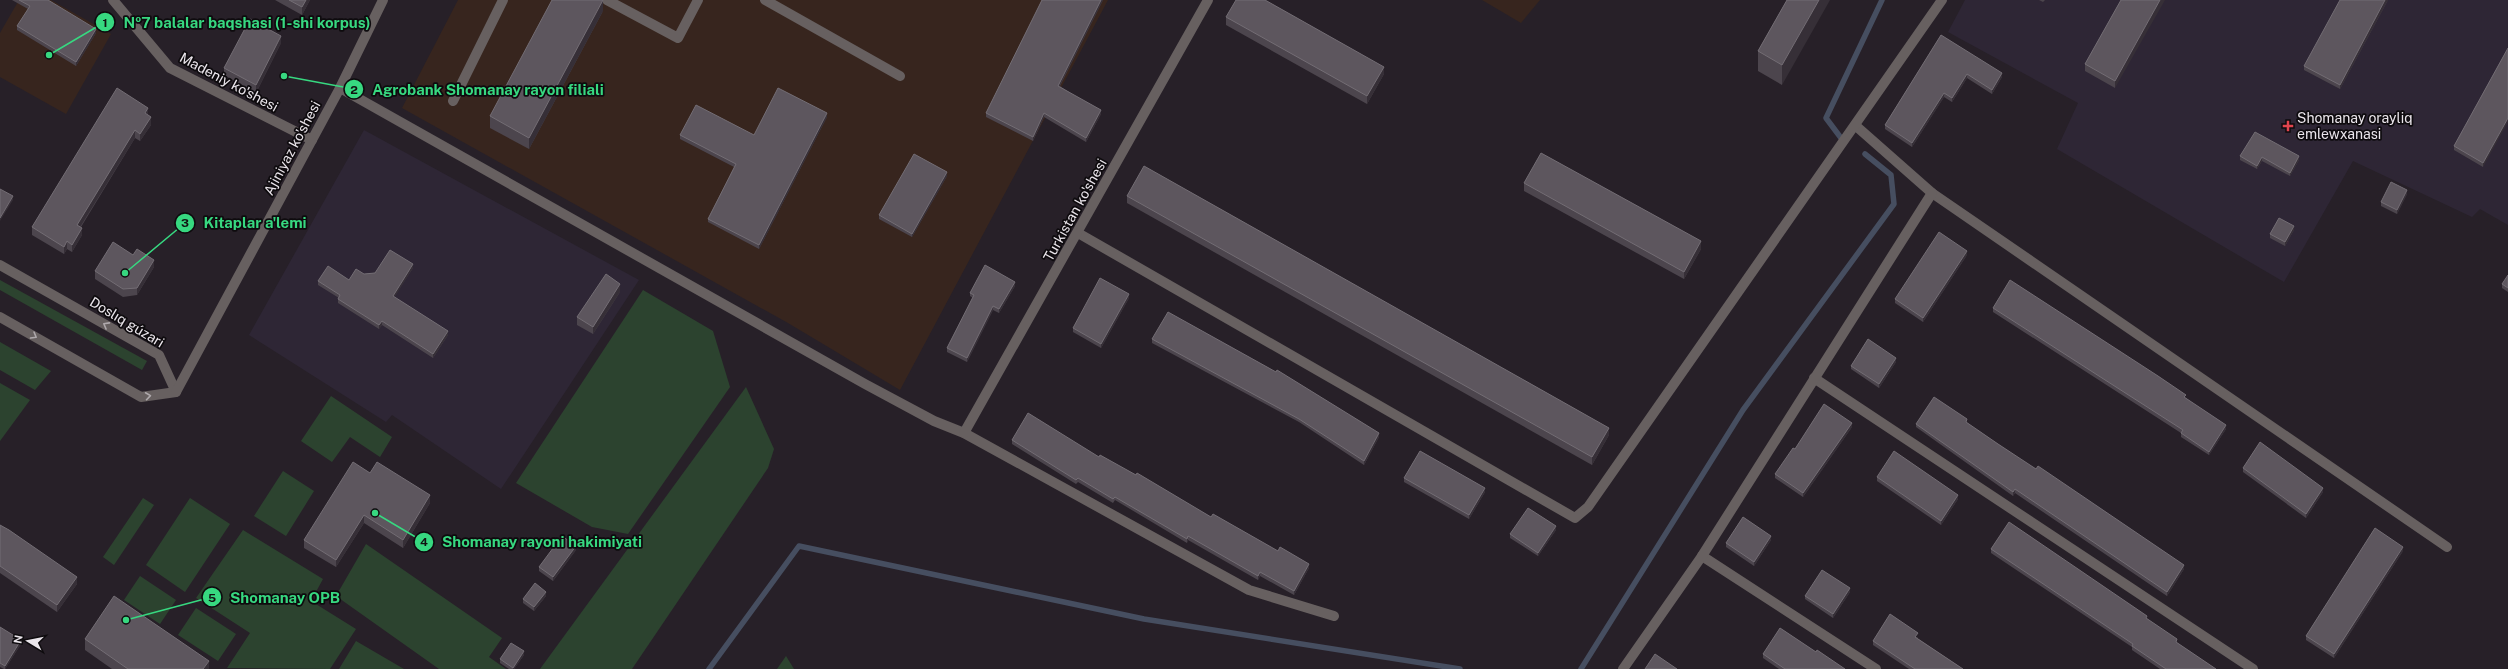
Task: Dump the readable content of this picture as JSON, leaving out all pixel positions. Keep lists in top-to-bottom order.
{
  "streets": {
    "street": [
      "Madeniy ko'shesi",
      "Ajiniyaz ko'shesi",
      "Turkistan ko'shesi",
      "Doslıq gúzari"
    ]
  },
  "crossings": [
    ["Madeniy ko'shesi", "Ajiniyaz ko'shesi"],
    ["Ajiniyaz ko'shesi", "Doslıq gúzari"]
  ],
  "places": {
    "other": [
      "№7 balalar baqshasi (1-shi korpus)",
      "Agrobank Shomanay rayon filiali",
      "Kitaplar a'lemi",
      "Shomanay rayoni hakimiyati",
      "Shomanay OPB"
    ],
    "health": ["Shomanay orayliq emlewxanasi"]
  },
  "north": "left"
}
